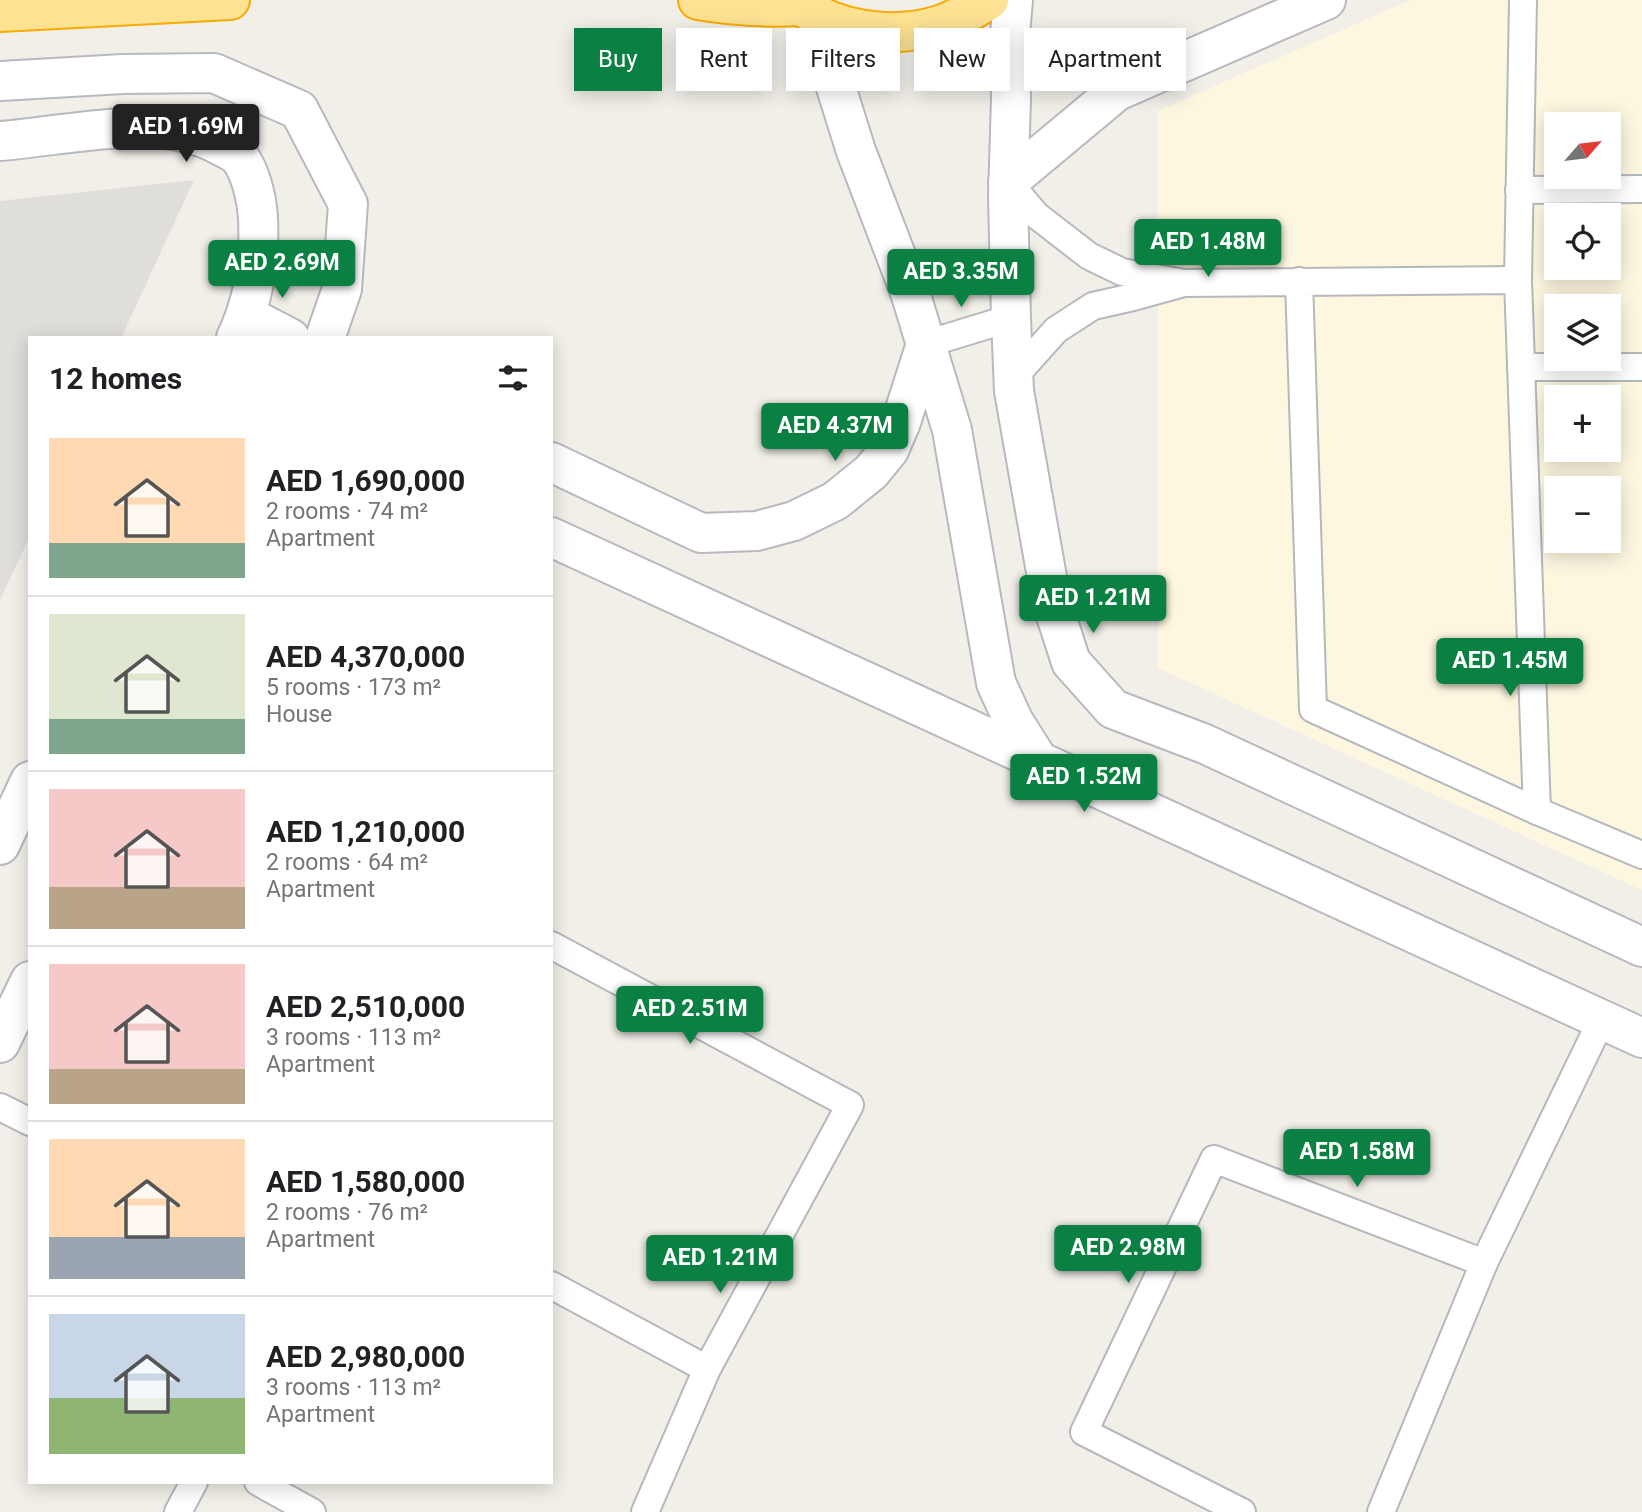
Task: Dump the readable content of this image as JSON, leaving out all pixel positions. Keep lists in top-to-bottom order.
{
  "north": "top right",
  "page": {
    "chip": [
      "Buy",
      "Rent",
      "Filters",
      "New",
      "Apartment"
    ],
    "price": [
      "AED 1.69M",
      "AED 1.48M",
      "AED 2.69M",
      "AED 3.35M",
      "AED 4.37M",
      "AED 1.21M",
      "AED 1.45M",
      "AED 1.52M",
      "AED 2.51M",
      "AED 1.58M",
      "AED 2.98M",
      "AED 1.21M"
    ],
    "map_buttons": ["+", "−"],
    "heading": "12 homes",
    "list": [
      {
        "name": "AED 1,690,000",
        "note": "2 rooms · 74 m² · Apartment"
      },
      {
        "name": "AED 4,370,000",
        "note": "5 rooms · 173 m² · House"
      },
      {
        "name": "AED 1,210,000",
        "note": "2 rooms · 64 m² · Apartment"
      },
      {
        "name": "AED 2,510,000",
        "note": "3 rooms · 113 m² · Apartment"
      },
      {
        "name": "AED 1,580,000",
        "note": "2 rooms · 76 m² · Apartment"
      },
      {
        "name": "AED 2,980,000",
        "note": "3 rooms · 113 m² · Apartment"
      }
    ]
  }
}
